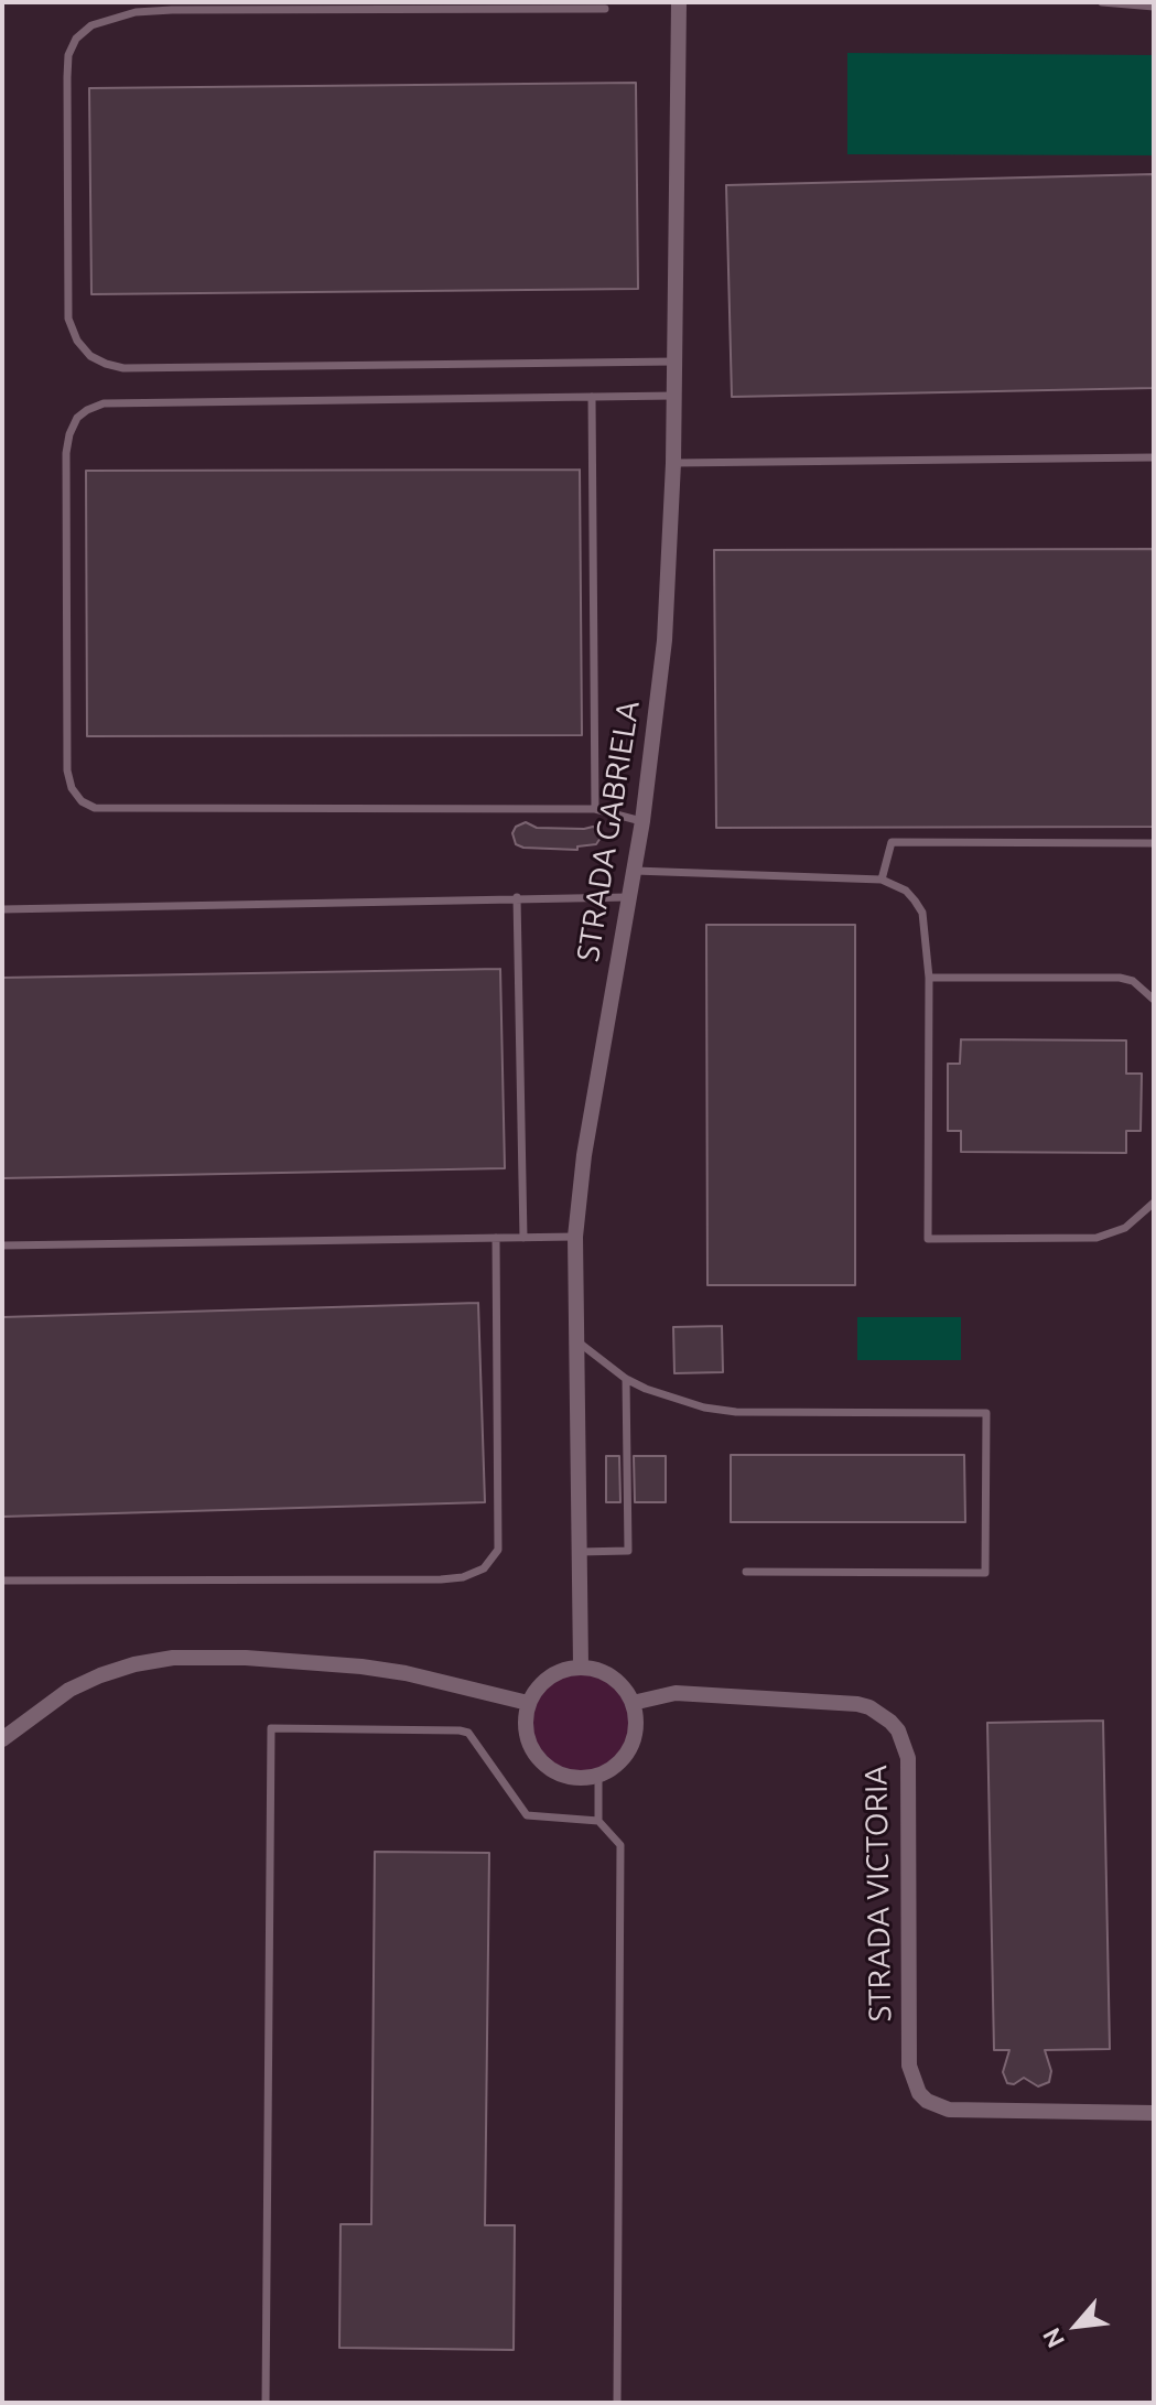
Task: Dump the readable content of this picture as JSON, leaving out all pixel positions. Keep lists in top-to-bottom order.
{
  "streets": {
    "street": ["STRADA GABRIELA", "STRADA VICTORIA"]
  },
  "crossings": [
    ["STRADA GABRIELA", "STRADA VICTORIA"]
  ],
  "north": "bottom left"
}
